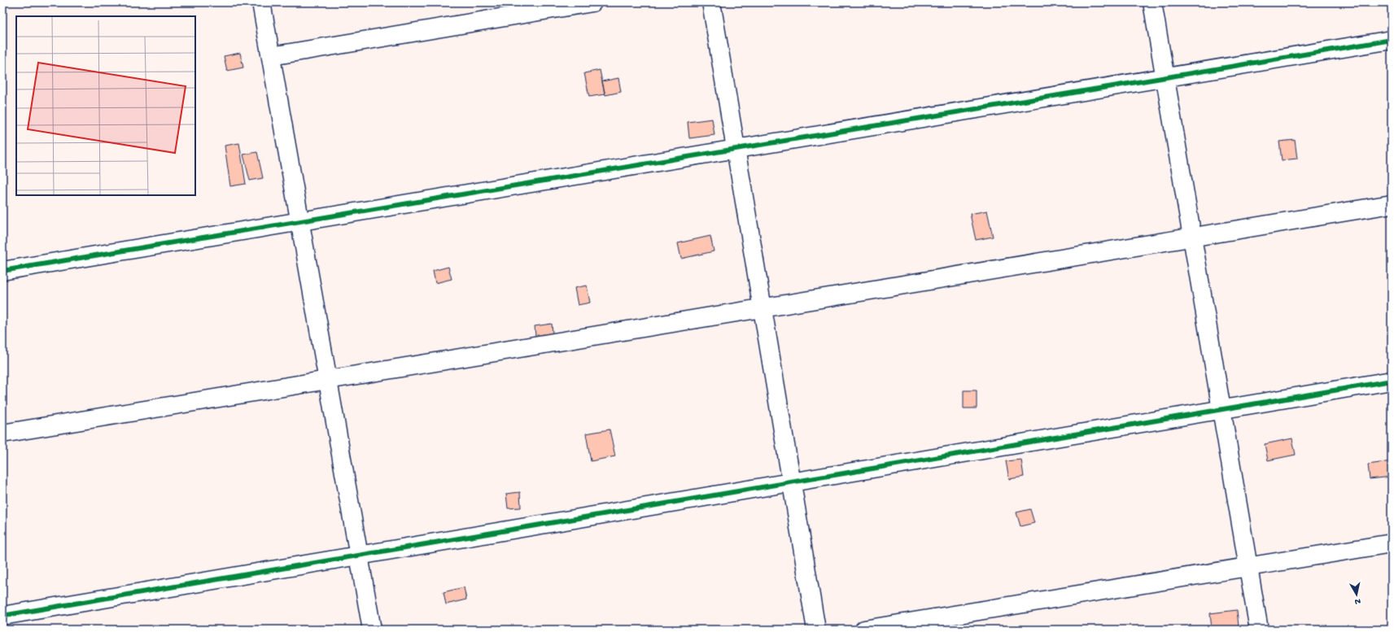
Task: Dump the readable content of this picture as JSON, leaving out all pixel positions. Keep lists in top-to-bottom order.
{
  "north": "bottom"
}
